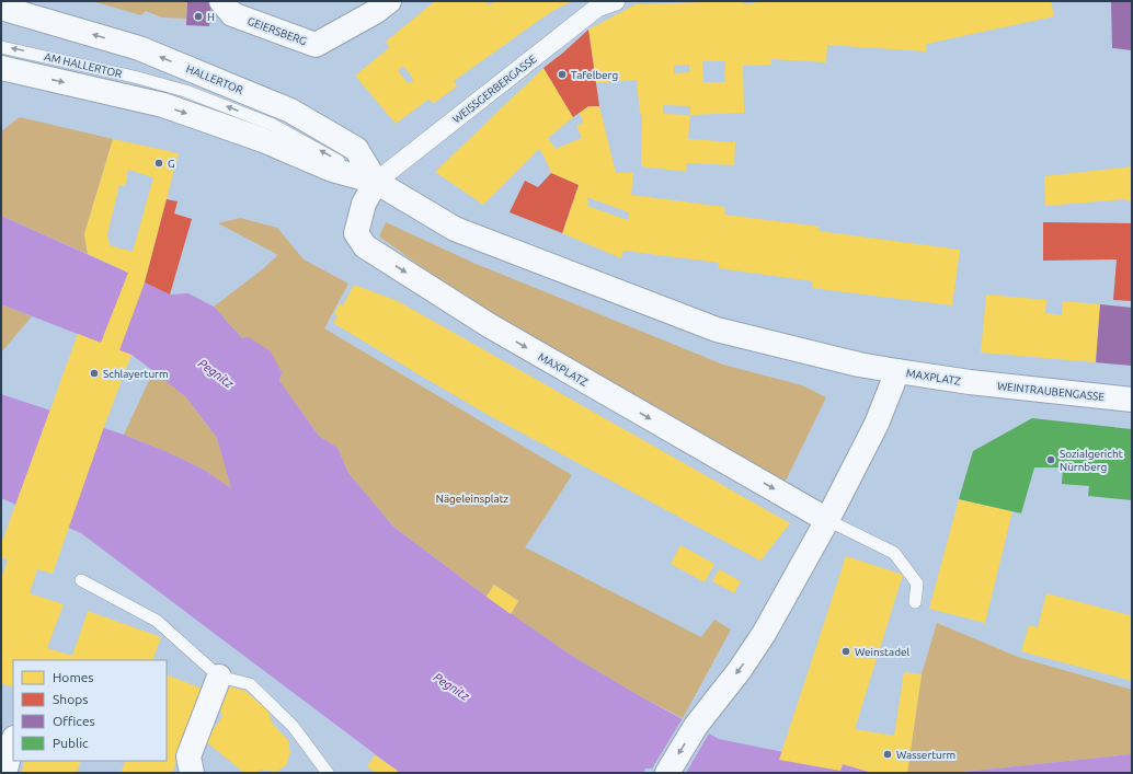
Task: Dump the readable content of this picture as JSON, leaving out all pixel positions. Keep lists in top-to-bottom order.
{
  "streets": {
    "street": [
      "GEIERSBERG",
      "AM HALLERTOR",
      "HALLERTOR",
      "WEISSGERBERGASSE",
      "MAXPLATZ",
      "WEINTRAUBENGASSE"
    ]
  },
  "crossings": [
    ["AM HALLERTOR", "HALLERTOR"],
    ["AM HALLERTOR", "MAXPLATZ"],
    ["HALLERTOR", "MAXPLATZ"],
    ["WEISSGERBERGASSE", "MAXPLATZ"],
    ["MAXPLATZ", "WEINTRAUBENGASSE"]
  ],
  "one_way": ["HALLERTOR"],
  "water": ["Pegnitz"],
  "parks": ["Nägeleinsplatz"],
  "places": [
    "H",
    "Tafelberg",
    "G",
    "Schlayerturm",
    "Sozialgericht Nürnberg",
    "Weinstadel",
    "Wasserturm"
  ],
  "legend": [
    "Homes",
    "Shops",
    "Offices",
    "Public"
  ]
}
